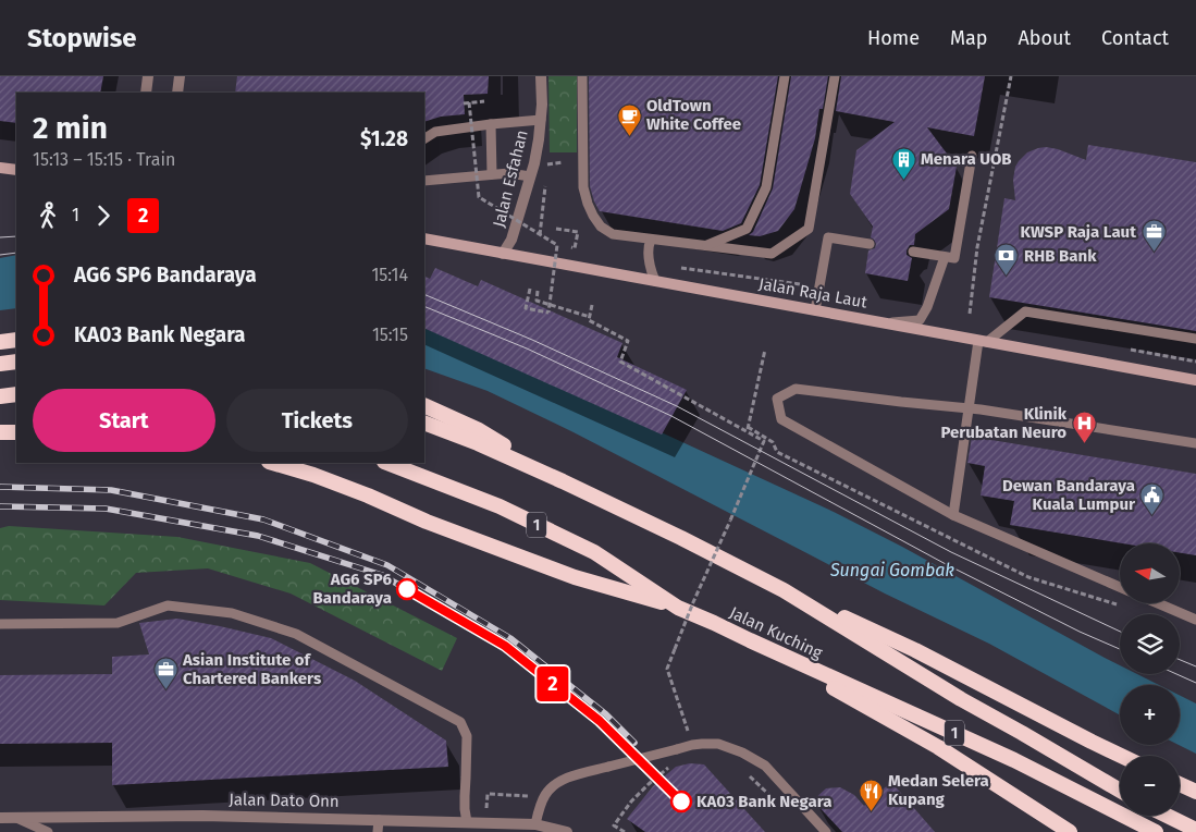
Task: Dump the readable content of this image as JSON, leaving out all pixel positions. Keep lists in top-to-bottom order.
{
  "streets": {
    "highway": ["1", "Jalan Kuching"],
    "main road": ["Jalan Raja Laut"],
    "street": ["Jalan Esfahan", "Jalan Dato Onn"]
  },
  "crossings": [
    ["Jalan Esfahan", "Jalan Raja Laut"]
  ],
  "water": ["Sungai Gombak"],
  "places": {
    "cafe": ["OldTown White Coffee"],
    "building": ["Menara UOB"],
    "office": ["KWSP Raja Laut", "Asian Institute of Chartered Bankers"],
    "bank": ["RHB Bank"],
    "hospital": ["Klinik Perubatan Neuro"],
    "public building": ["Dewan Bandaraya Kuala Lumpur"],
    "other": ["AG6 SP6 Bandaraya", "KA03 Bank Negara"],
    "restaurant": ["Medan Selera Kupang"]
  },
  "north": "left",
  "page": {
    "header": "Stopwise",
    "nav": [
      "Home",
      "Map",
      "About",
      "Contact"
    ],
    "on_map": "2",
    "heading": ["2 min", "15:13 – 15:15 · Train", "$1.28"],
    "legs": ["1", "2"],
    "list": [
      {
        "name": "AG6 SP6 Bandaraya",
        "value": "15:14"
      },
      {
        "name": "KA03 Bank Negara",
        "value": "15:15"
      }
    ],
    "buttons": ["Start", "Tickets"],
    "map_buttons": ["+", "−"]
  }
}
